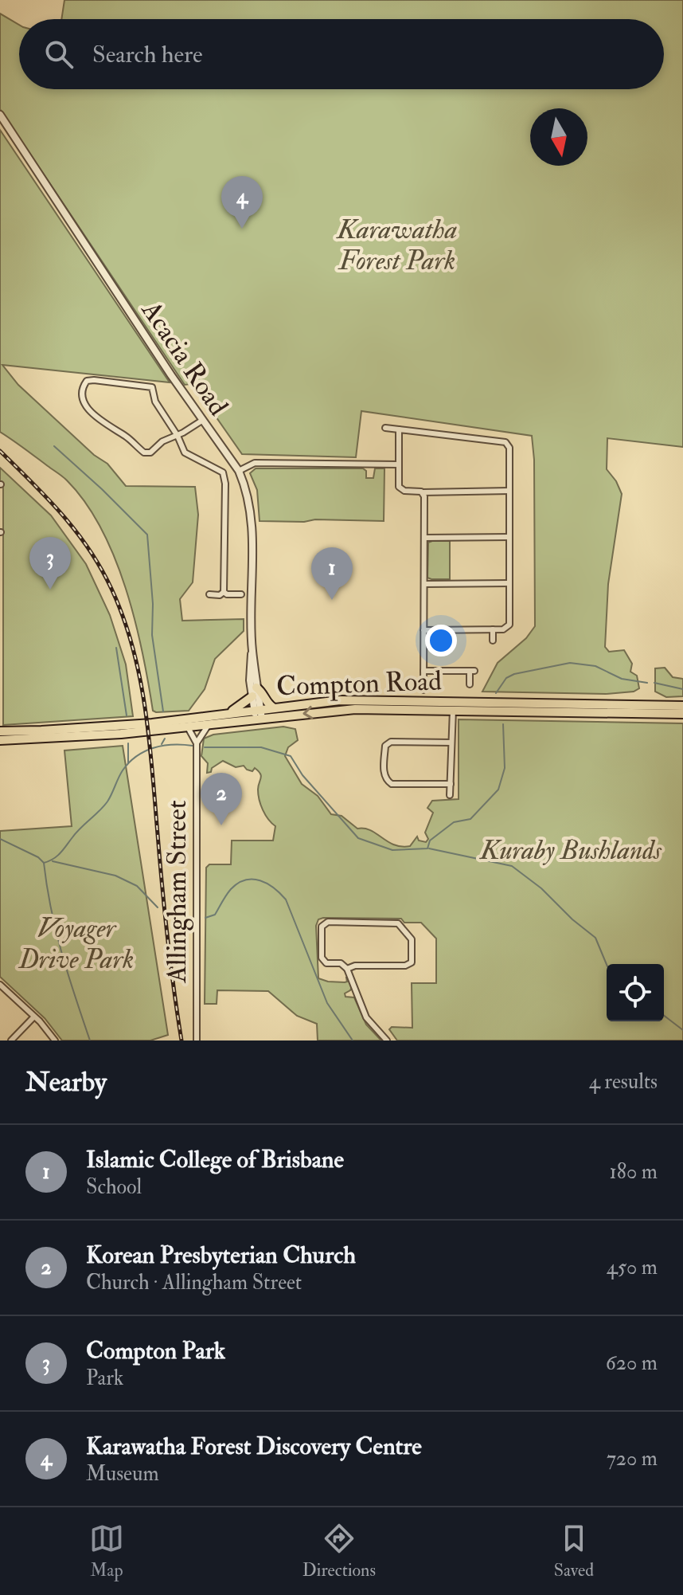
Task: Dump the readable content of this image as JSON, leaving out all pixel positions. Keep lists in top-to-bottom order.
{
  "streets": {
    "main road": ["Compton Road"],
    "street": ["Acacia Road", "Allingham Street"]
  },
  "crossings": [
    ["Acacia Road", "Compton Road"],
    ["Compton Road", "Allingham Street"]
  ],
  "parks": ["Karawatha Forest Park", "Kuraby Bushlands", "Voyager Drive Park"],
  "north": "bottom",
  "page": {
    "search": "Search here",
    "pins": [
      "4",
      "3",
      "1",
      "2"
    ],
    "heading": ["Nearby", "4 results"],
    "list": [
      {
        "mark": "1",
        "name": "Islamic College of Brisbane",
        "note": "School",
        "value": "180 m"
      },
      {
        "mark": "2",
        "name": "Korean Presbyterian Church",
        "note": "Church · Allingham Street",
        "value": "450 m"
      },
      {
        "mark": "3",
        "name": "Compton Park",
        "note": "Park",
        "value": "620 m"
      },
      {
        "mark": "4",
        "name": "Karawatha Forest Discovery Centre",
        "note": "Museum",
        "value": "720 m"
      }
    ],
    "nav": ["Map", "Directions", "Saved"]
  }
}
